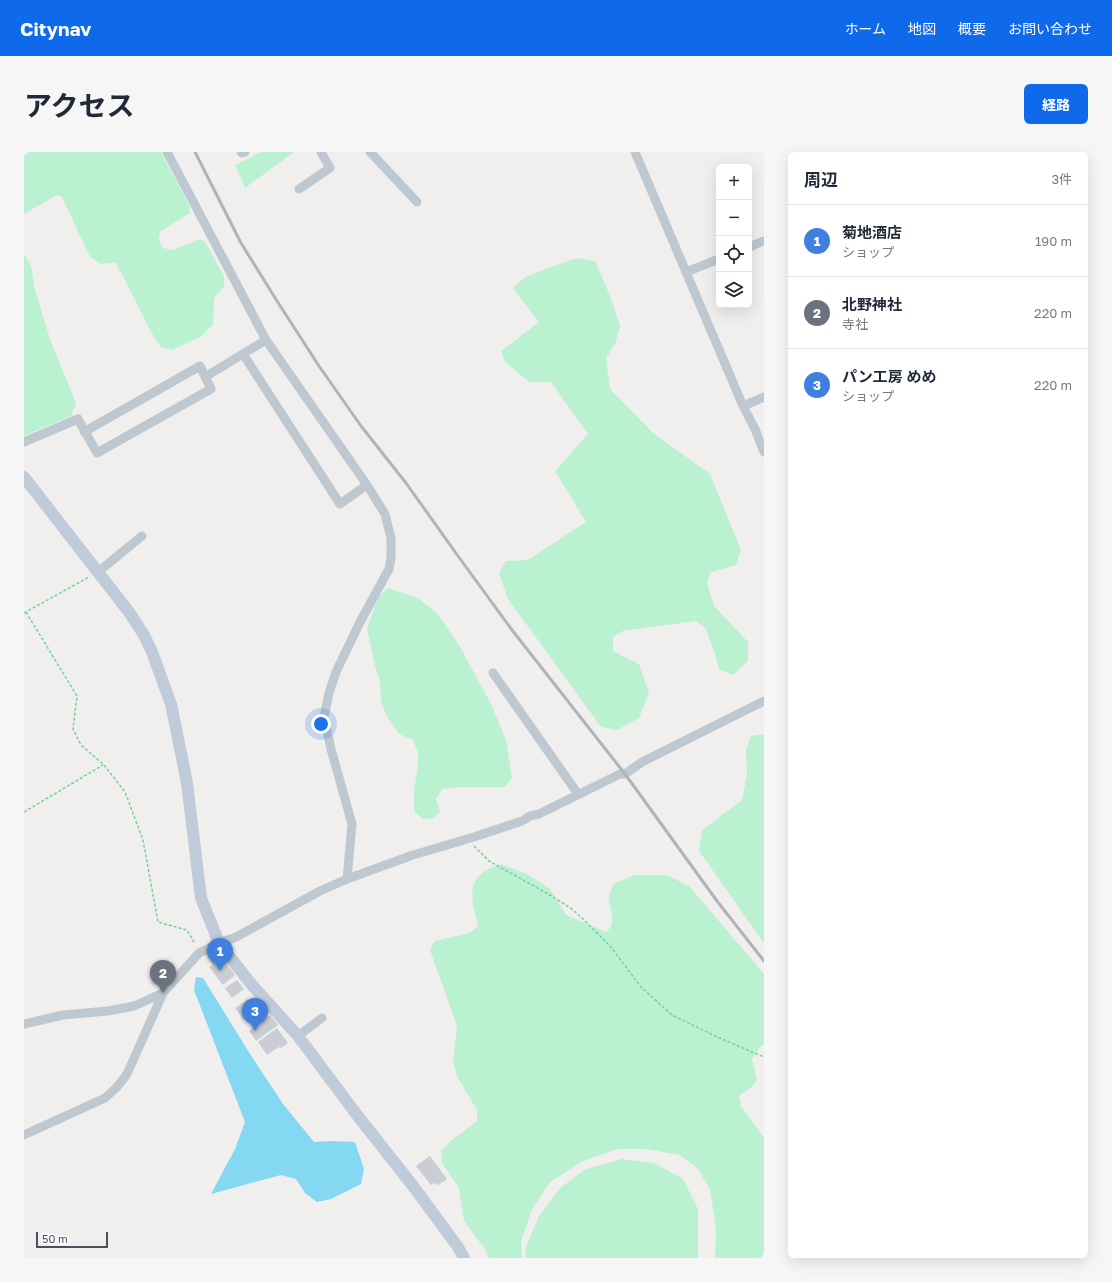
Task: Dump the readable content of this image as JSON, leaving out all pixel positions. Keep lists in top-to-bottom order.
{
  "scale_bar": "50 m",
  "page": {
    "header": "Citynav",
    "nav": [
      "ホーム",
      "地図",
      "概要",
      "お問い合わせ"
    ],
    "title": "アクセス",
    "buttons": "経路",
    "heading": ["周辺", "3件"],
    "map_buttons": ["+", "−"],
    "list": [
      {
        "mark": "1",
        "name": "菊地酒店",
        "note": "ショップ",
        "value": "190 m"
      },
      {
        "mark": "2",
        "name": "北野神社",
        "note": "寺社",
        "value": "220 m"
      },
      {
        "mark": "3",
        "name": "パン工房 めめ",
        "note": "ショップ",
        "value": "220 m"
      }
    ],
    "pins": ["1", "2", "3"],
    "scale": "50 m"
  }
}
